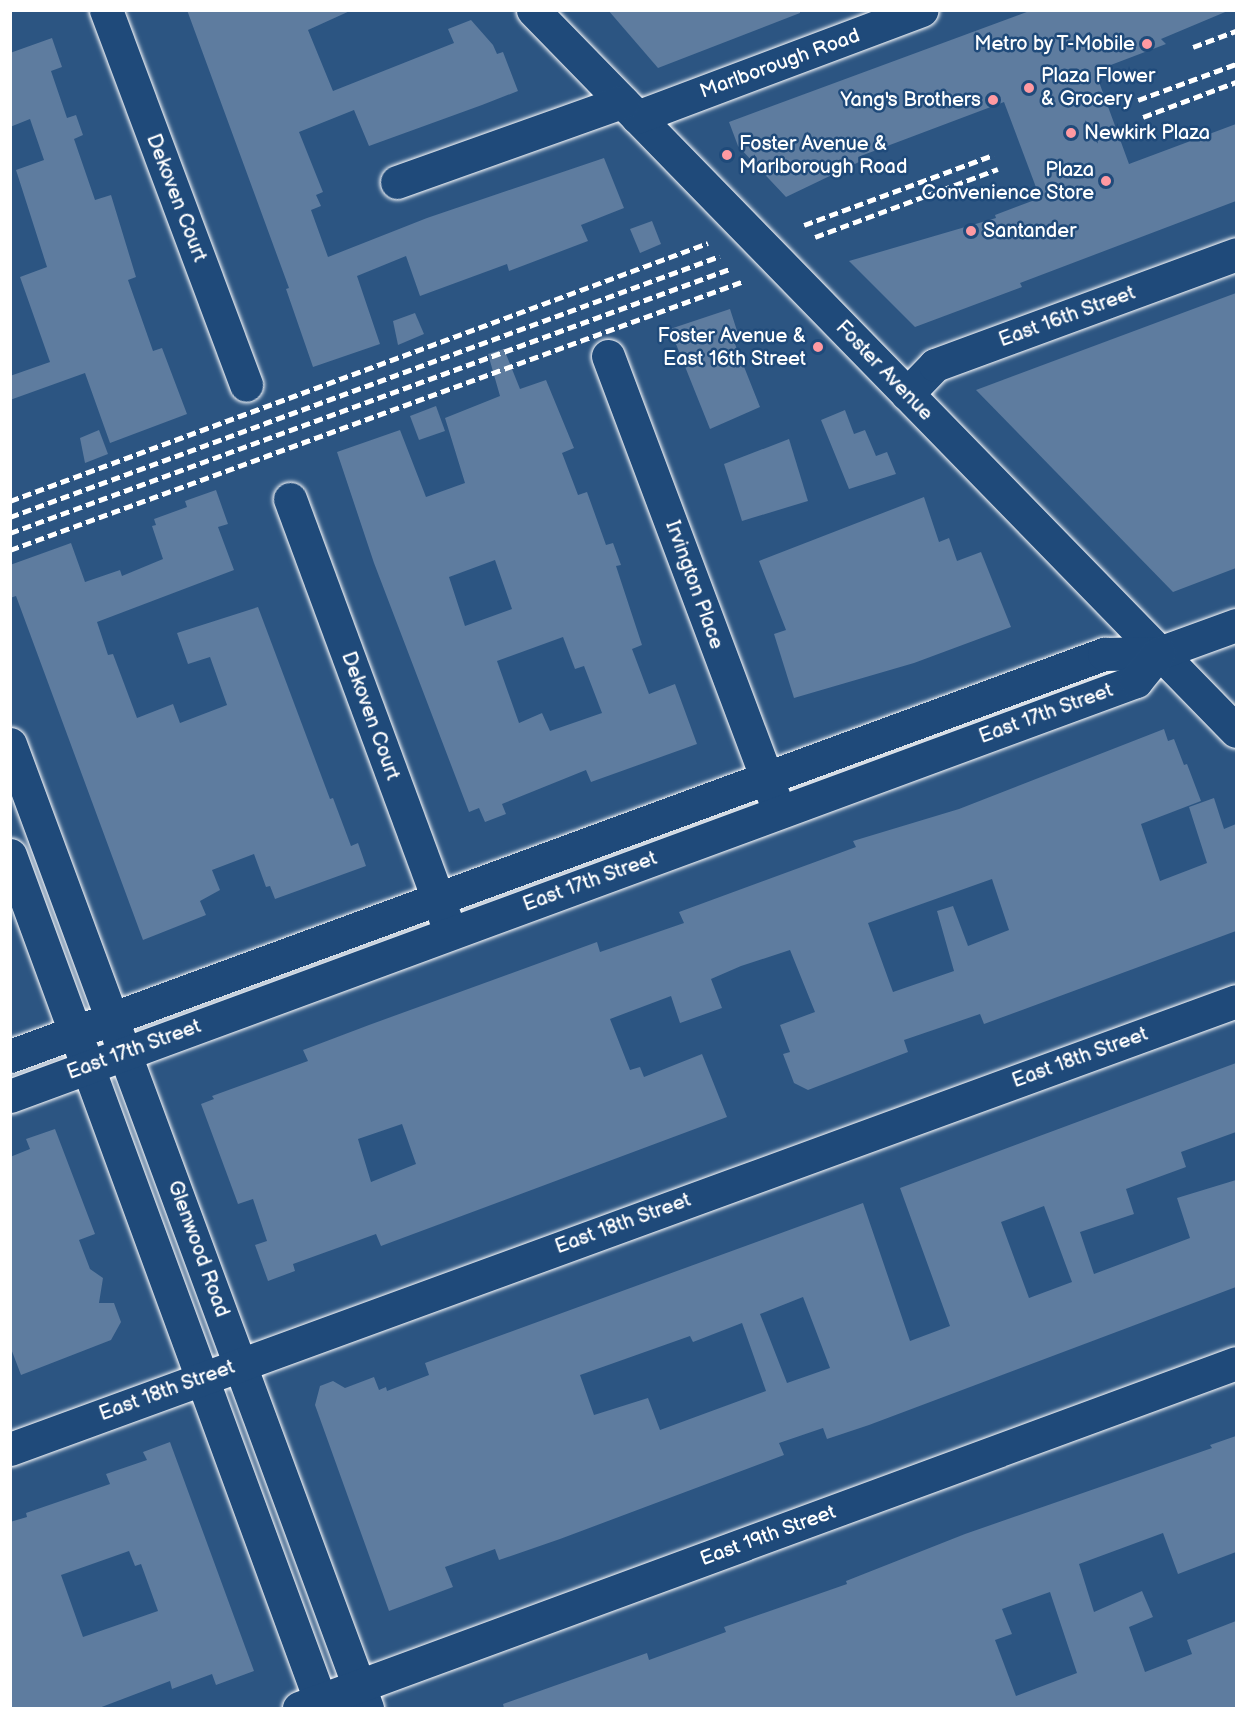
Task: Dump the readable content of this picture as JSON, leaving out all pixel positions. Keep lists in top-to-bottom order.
{
  "streets": {
    "street": [
      "Marlborough Road",
      "Dekoven Court",
      "East 16th Street",
      "Foster Avenue",
      "Irvington Place",
      "East 17th Street",
      "East 18th Street",
      "Glenwood Road",
      "East 19th Street"
    ]
  },
  "crossings": [
    ["Marlborough Road", "Foster Avenue"],
    ["Dekoven Court", "East 17th Street"],
    ["East 16th Street", "Foster Avenue"],
    ["Foster Avenue", "East 17th Street"],
    ["Irvington Place", "East 17th Street"],
    ["East 17th Street", "Glenwood Road"],
    ["East 18th Street", "Glenwood Road"],
    ["Glenwood Road", "East 19th Street"]
  ],
  "places": [
    "Metro by T-Mobile",
    "Plaza Flower & Grocery",
    "Yang's Brothers",
    "Newkirk Plaza",
    "Foster Avenue & Marlborough Road",
    "Plaza Convenience Store",
    "Santander",
    "Foster Avenue & East 16th Street"
  ]
}
